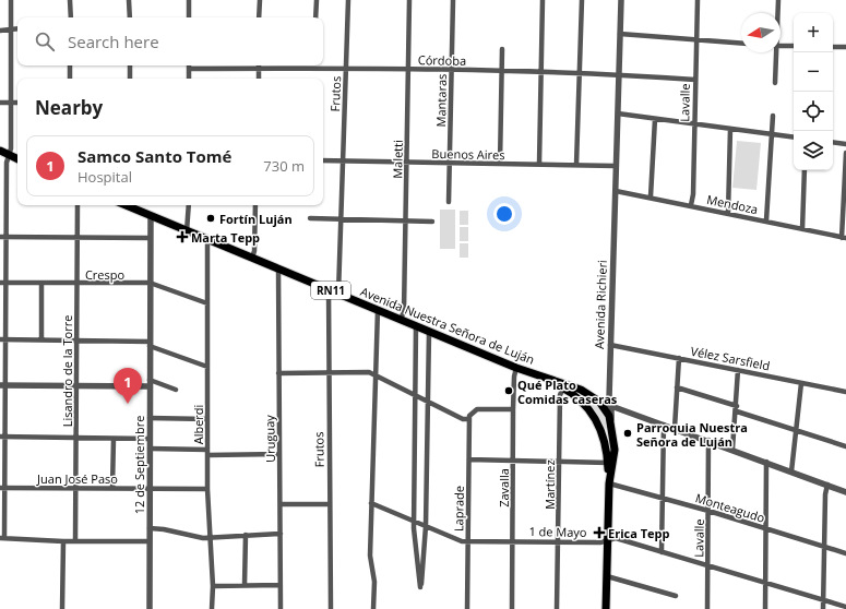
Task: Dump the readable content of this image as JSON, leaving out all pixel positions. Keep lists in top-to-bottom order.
{
  "streets": {
    "main road": ["RN11", "Avenida Richieri", "Avenida Nuestra Señora de Luján"],
    "street": [
      "Córdoba",
      "Frutos",
      "Mantaras",
      "Lavalle",
      "Buenos Aires",
      "Maletti",
      "Mendoza",
      "Crespo",
      "Vélez Sarsfield",
      "Lisandro de la Torre",
      "Alberdi",
      "Uruguay",
      "12 de Septiembre",
      "Juan José Paso",
      "Martínez",
      "Zavalla",
      "Monteagudo",
      "Laprade",
      "1 de Mayo"
    ]
  },
  "crossings": [
    ["Córdoba", "Frutos"],
    ["Córdoba", "Mantaras"],
    ["Córdoba", "Lavalle"],
    ["Córdoba", "Maletti"],
    ["Córdoba", "Avenida Richieri"],
    ["Frutos", "Buenos Aires"],
    ["Frutos", "Avenida Nuestra Señora de Luján"],
    ["Mantaras", "Buenos Aires"],
    ["Lavalle", "Mendoza"],
    ["Lavalle", "Monteagudo"],
    ["Lavalle", "1 de Mayo"],
    ["Buenos Aires", "Maletti"],
    ["Buenos Aires", "Avenida Richieri"],
    ["Maletti", "Avenida Nuestra Señora de Luján"],
    ["Mendoza", "Avenida Richieri"],
    ["Crespo", "Lisandro de la Torre"],
    ["Crespo", "Alberdi"],
    ["Crespo", "12 de Septiembre"],
    ["RN11", "Avenida Richieri"],
    ["RN11", "Avenida Nuestra Señora de Luján"],
    ["RN11", "Martínez"],
    ["RN11", "Monteagudo"],
    ["Avenida Richieri", "Vélez Sarsfield"],
    ["Avenida Richieri", "Monteagudo"],
    ["Avenida Richieri", "1 de Mayo"],
    ["Avenida Nuestra Señora de Luján", "Alberdi"],
    ["Avenida Nuestra Señora de Luján", "Uruguay"],
    ["Avenida Nuestra Señora de Luján", "12 de Septiembre"],
    ["Avenida Nuestra Señora de Luján", "Zavalla"],
    ["Lisandro de la Torre", "Juan José Paso"],
    ["Alberdi", "Juan José Paso"],
    ["12 de Septiembre", "Juan José Paso"],
    ["Martínez", "1 de Mayo"],
    ["Zavalla", "1 de Mayo"],
    ["Laprade", "1 de Mayo"]
  ],
  "places": {
    "other": ["Fortín Luján", "Qué Plato Comidas caseras", "Parroquia Nuestra Señora de Luján"],
    "health": ["Marta Tepp", "Erica Tepp"]
  },
  "north": "left",
  "page": {
    "map_buttons": ["+", "−"],
    "search": "Search here",
    "heading": "Nearby",
    "list": [
      {
        "mark": "1",
        "name": "Samco Santo Tomé",
        "note": "Hospital",
        "value": "730 m"
      }
    ],
    "pins": "1"
  }
}
